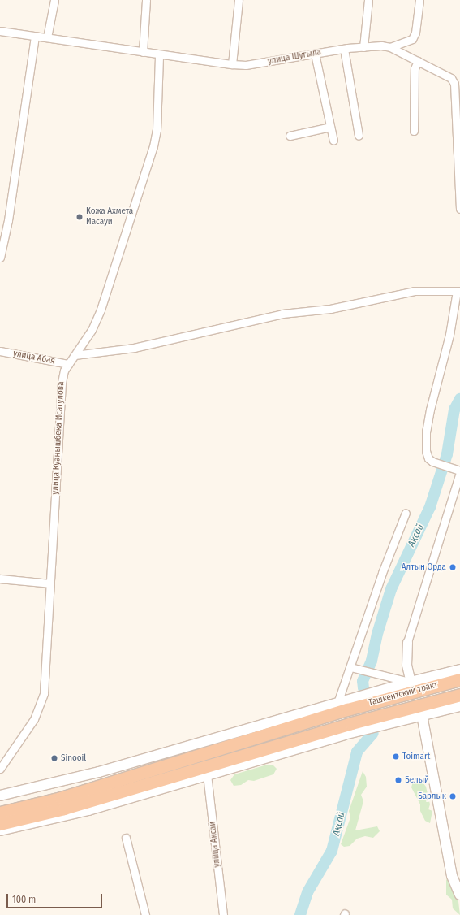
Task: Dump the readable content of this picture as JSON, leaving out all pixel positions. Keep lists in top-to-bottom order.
{
  "streets": {
    "highway": ["Ташкентский тракт"],
    "street": [
      "улица Шугыла",
      "улица Абая",
      "улица Куанышбека Исагулова",
      "улица Аксай"
    ]
  },
  "crossings": [
    ["улица Шугыла", "улица Куанышбека Исагулова"],
    ["улица Абая", "улица Куанышбека Исагулова"]
  ],
  "water": ["Ақсай"],
  "places": [
    "Кожа Ахмета Иасауи",
    "Алтын Орда",
    "Toimart",
    "Sinooil",
    "Белый",
    "Барлык"
  ],
  "scale_bar": "100 m"
}
